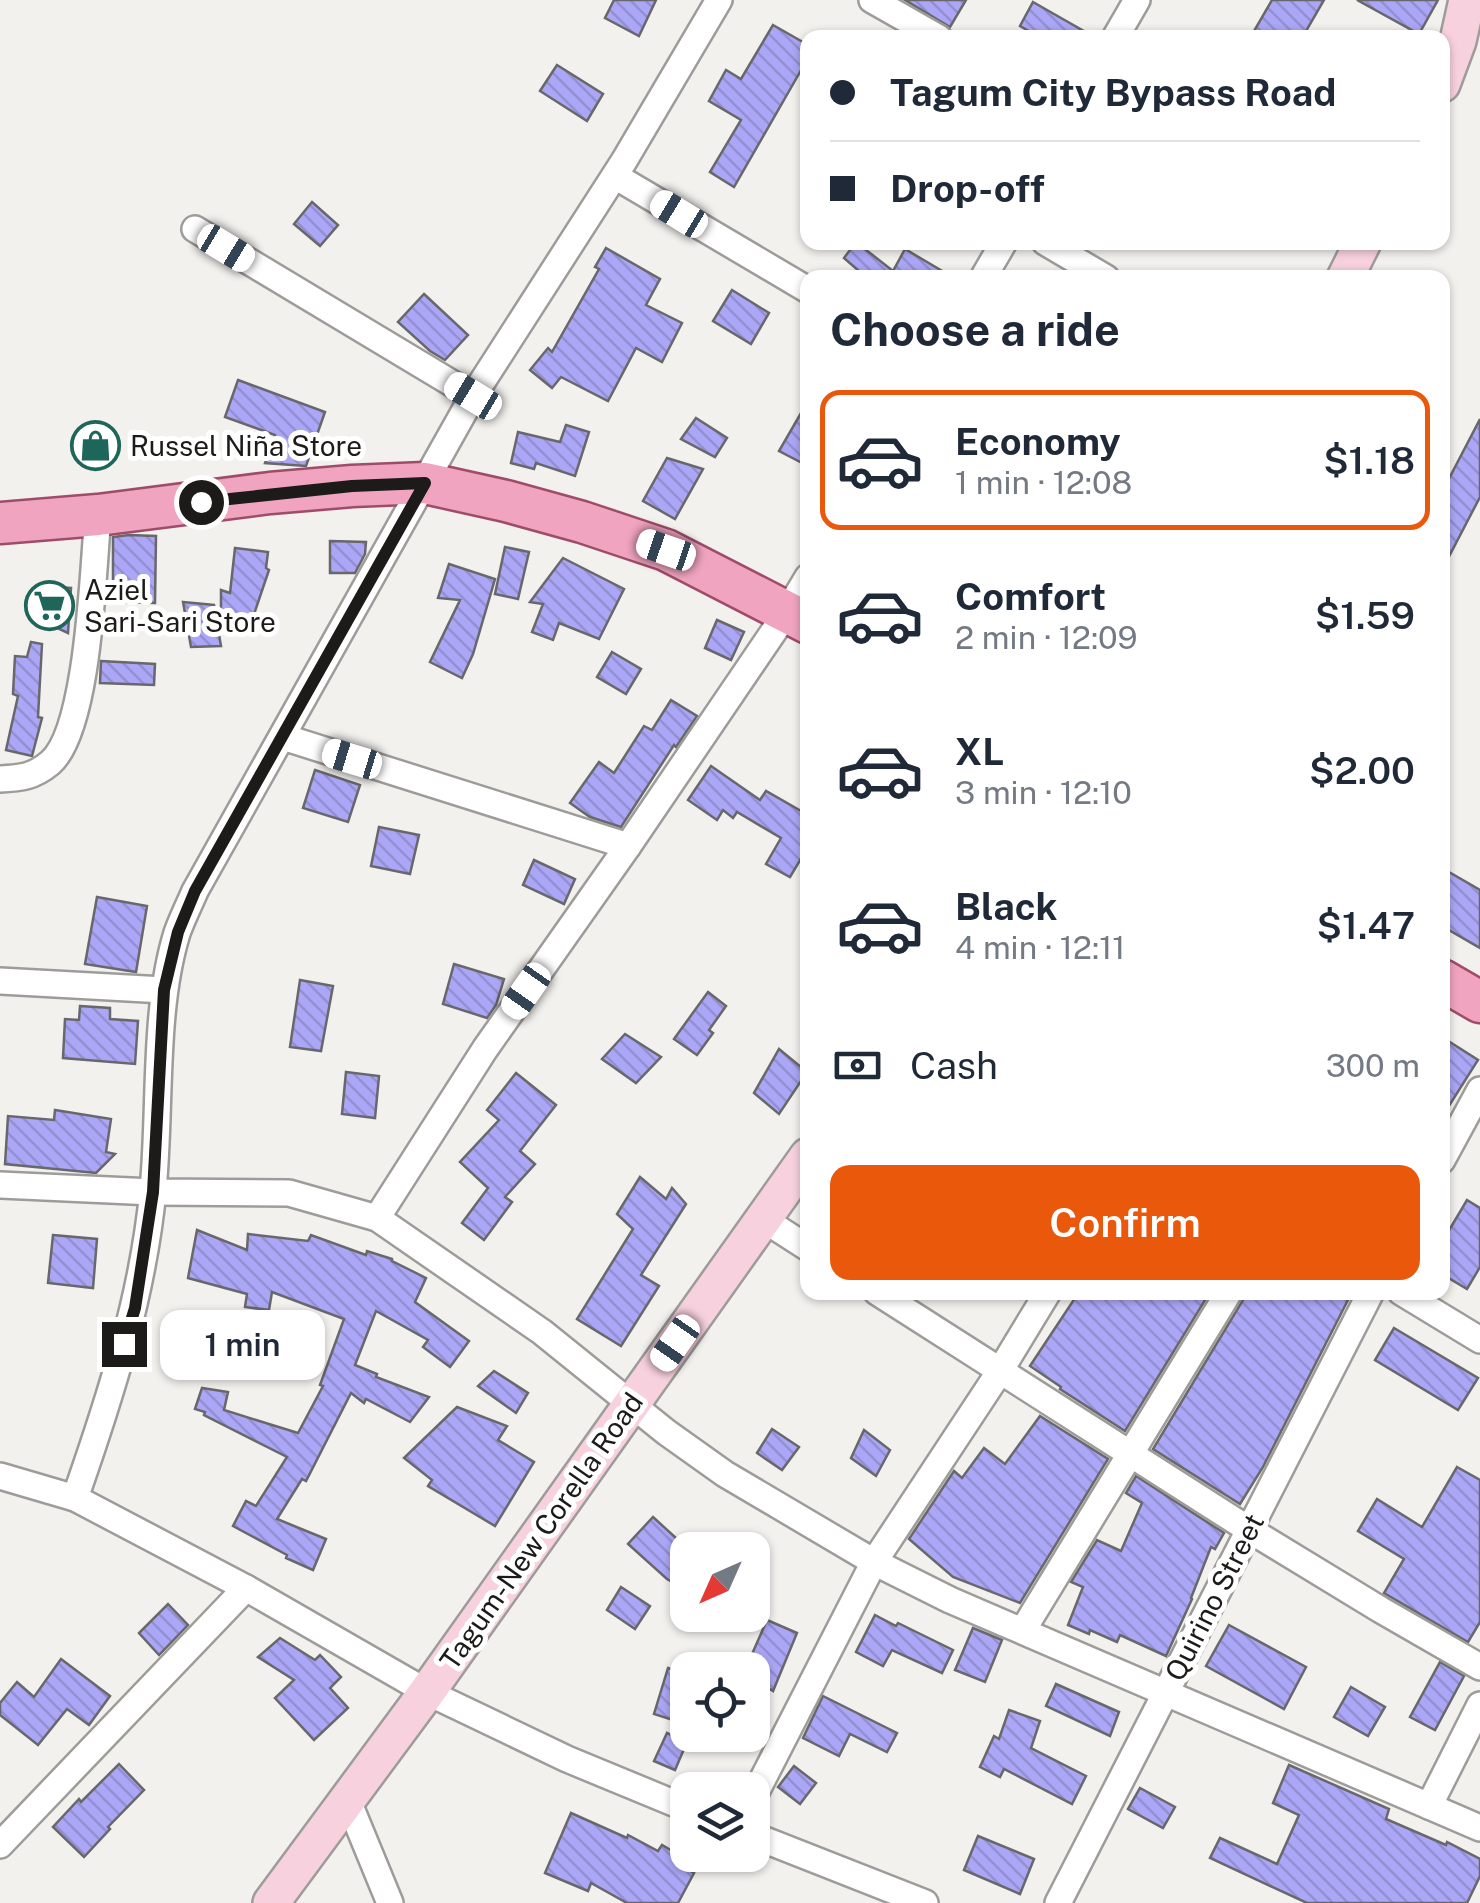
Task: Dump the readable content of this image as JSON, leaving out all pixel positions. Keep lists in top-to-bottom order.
{
  "streets": {
    "main road": ["Tagum-New Corella Road"],
    "street": ["Quirino Street"]
  },
  "places": {
    "shop": ["Russel Niña Store"],
    "supermarket": ["Aziel Sari-Sari Store"]
  },
  "north": "bottom left",
  "page": {
    "banner": ["Tagum City Bypass Road", "Drop-off"],
    "heading": "Choose a ride",
    "list": [
      {
        "name": "Economy",
        "note": "1 min · 12:08",
        "value": "$1.18"
      },
      {
        "name": "Comfort",
        "note": "2 min · 12:09",
        "value": "$1.59"
      },
      {
        "name": "XL",
        "note": "3 min · 12:10",
        "value": "$2.00"
      },
      {
        "name": "Black",
        "note": "4 min · 12:11",
        "value": "$1.47"
      }
    ],
    "pay": ["Cash", "300 m"],
    "buttons": "Confirm",
    "bubble": "1 min"
  }
}
